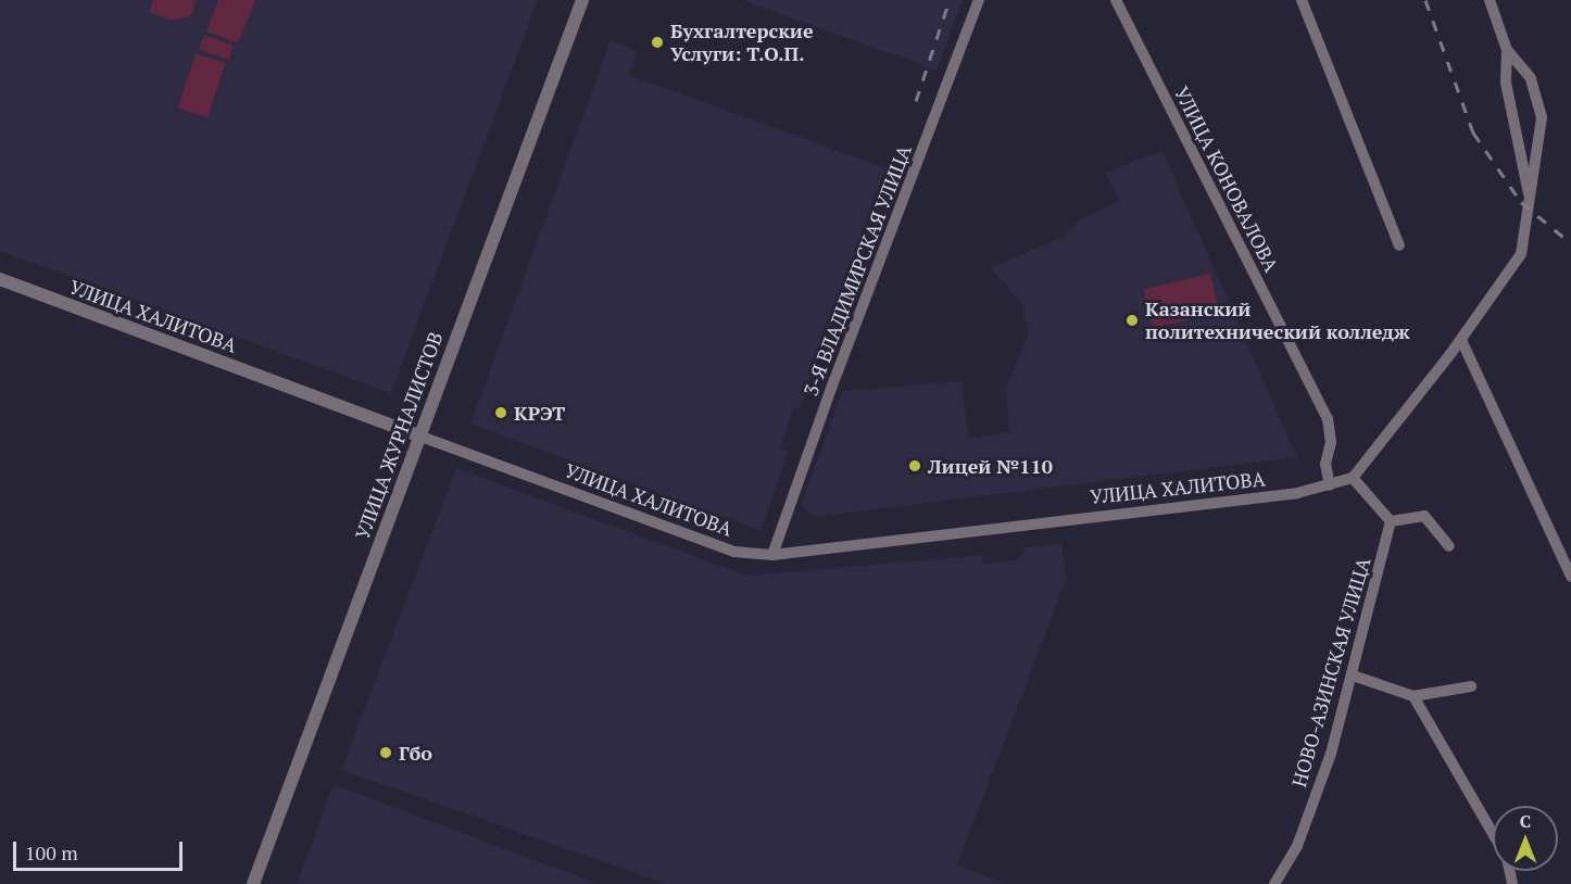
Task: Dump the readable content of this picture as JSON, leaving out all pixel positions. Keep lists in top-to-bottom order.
{
  "streets": {
    "street": [
      "УЛИЦА КОНОВАЛОВА",
      "3-Я ВЛАДИМИРСКАЯ УЛИЦА",
      "УЛИЦА ХАЛИТОВА",
      "УЛИЦА ЖУРНАЛИСТОВ",
      "НОВО-АЗИНСКАЯ УЛИЦА"
    ]
  },
  "crossings": [
    ["УЛИЦА КОНОВАЛОВА", "УЛИЦА ХАЛИТОВА"],
    ["3-Я ВЛАДИМИРСКАЯ УЛИЦА", "УЛИЦА ХАЛИТОВА"],
    ["УЛИЦА ХАЛИТОВА", "УЛИЦА ЖУРНАЛИСТОВ"]
  ],
  "places": [
    "Бухгалтерские Услуги: Т.О.П.",
    "Казанский политехнический колледж",
    "КРЭТ",
    "Лицей №110",
    "Гбо"
  ],
  "scale_bar": "100 m",
  "north": "top"
}
